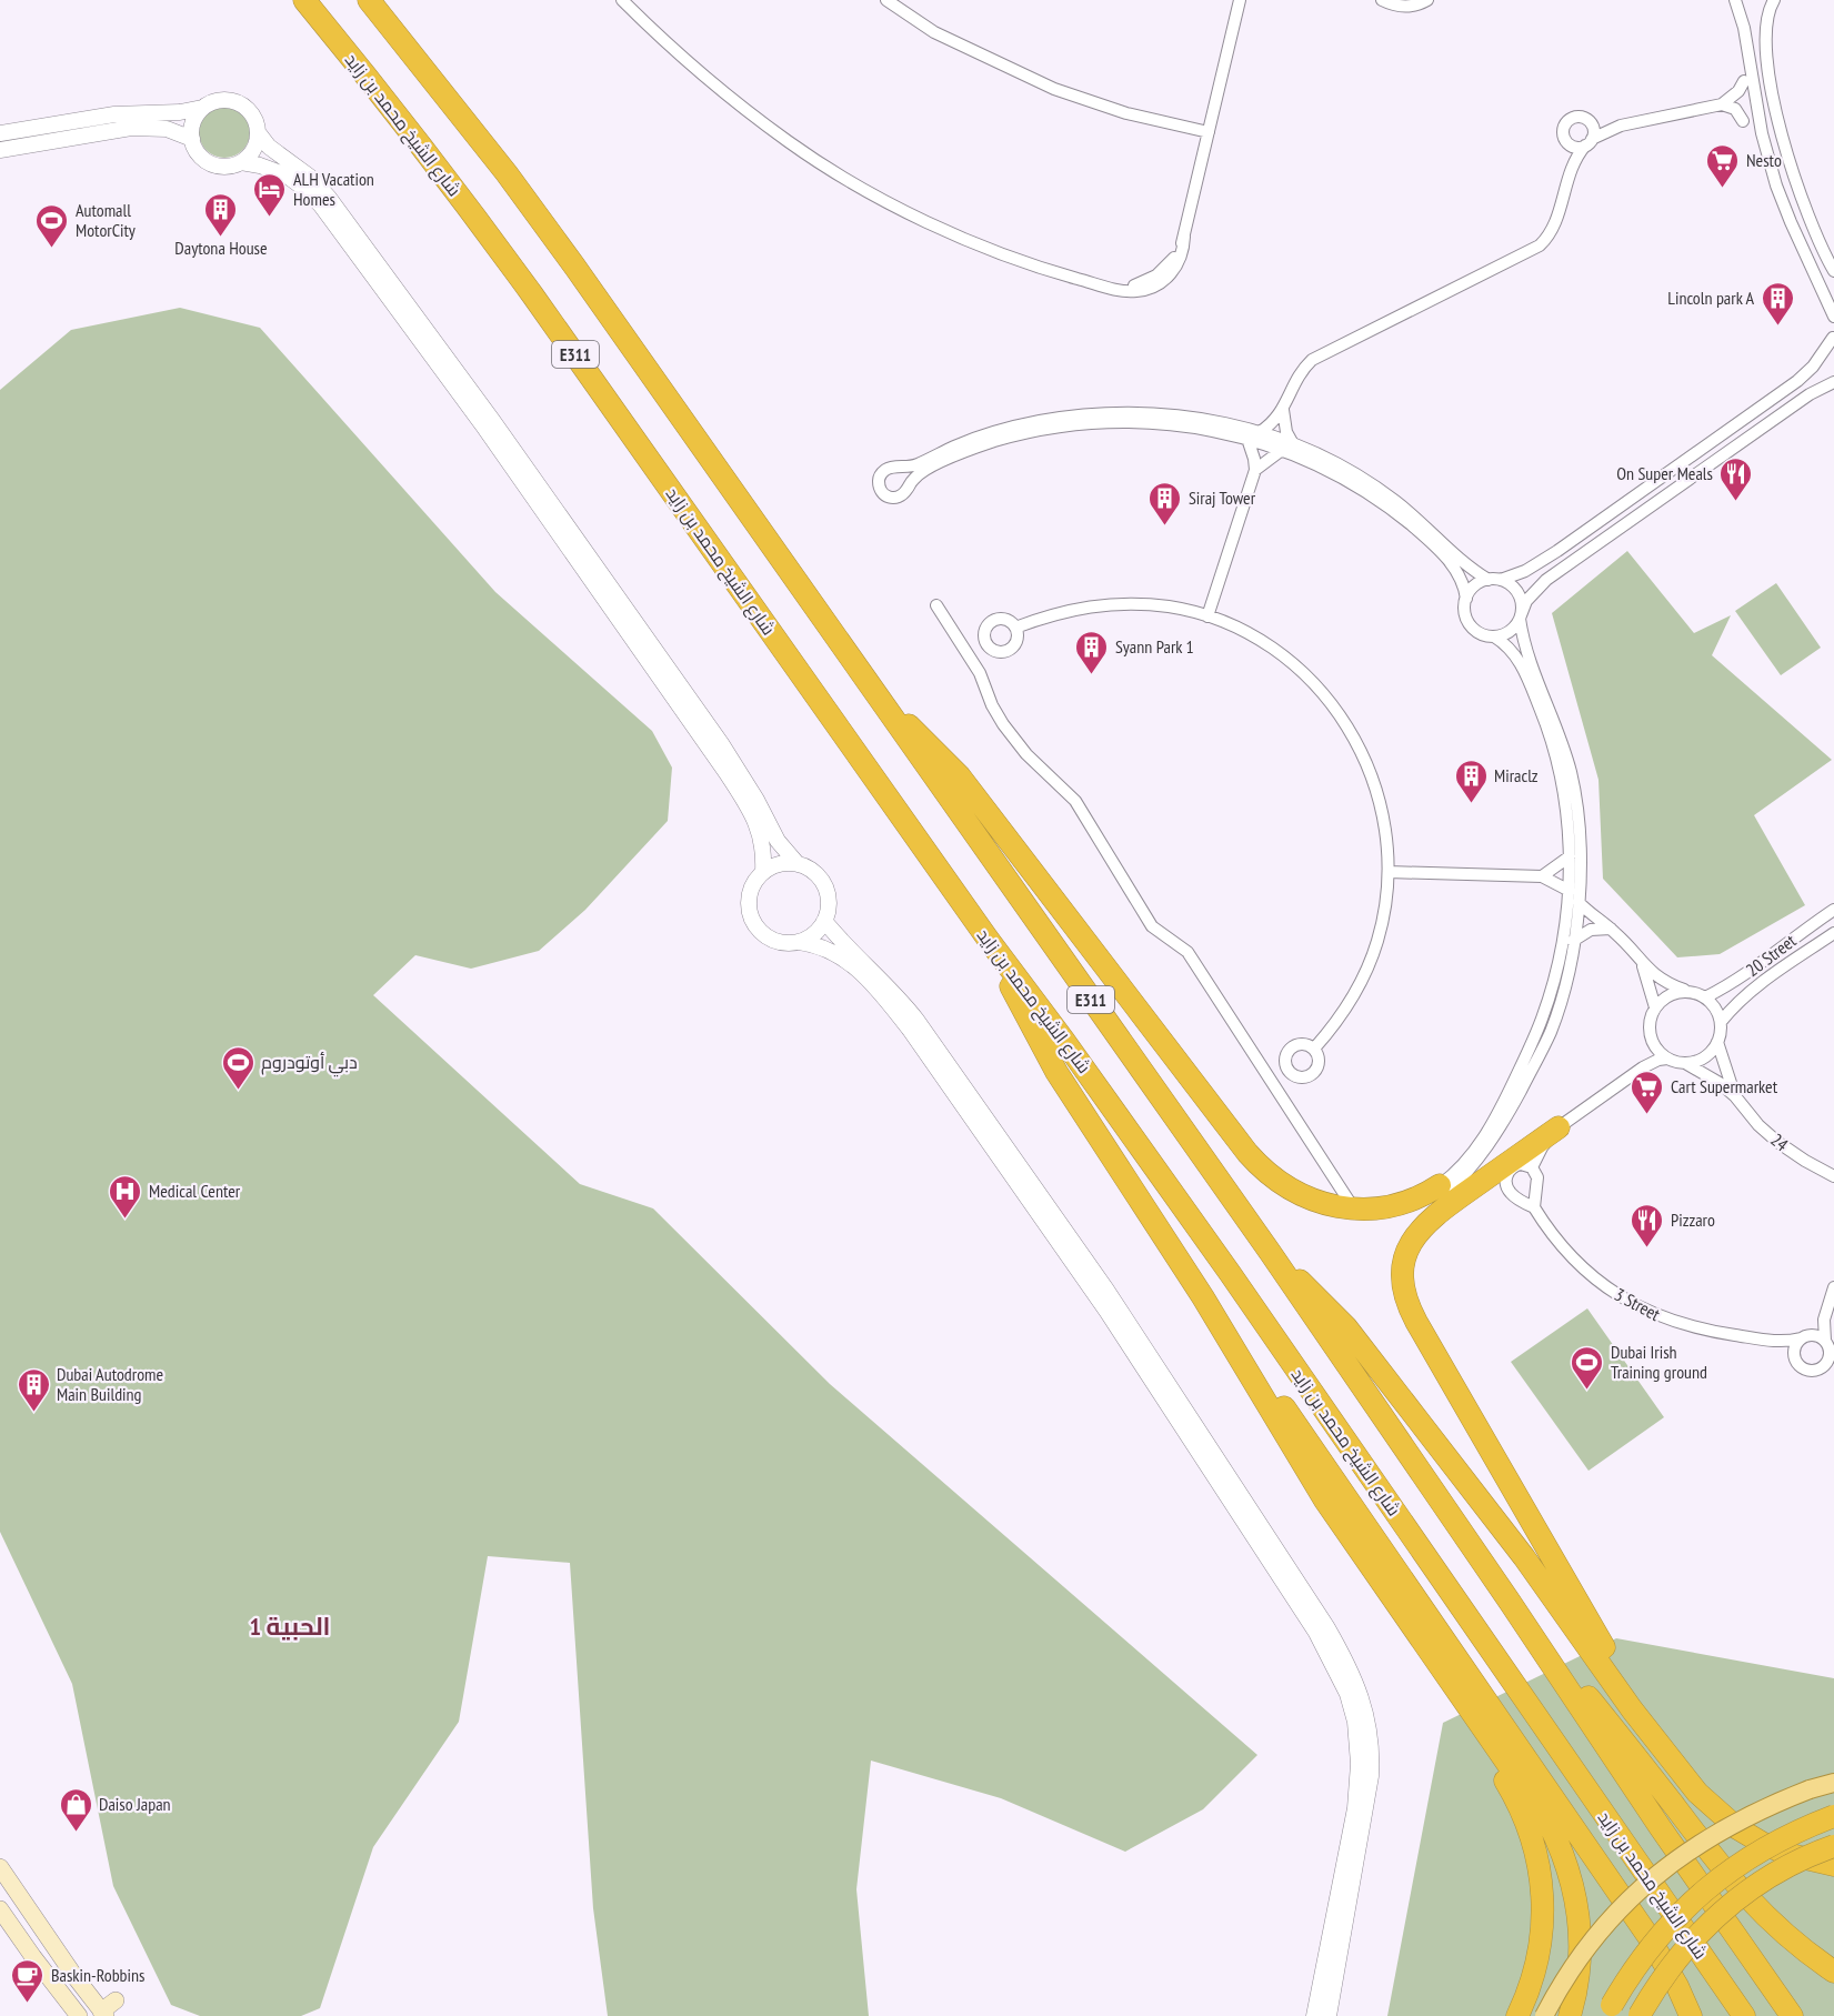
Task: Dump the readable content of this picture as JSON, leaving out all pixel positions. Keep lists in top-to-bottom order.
{
  "streets": {
    "highway": ["شارع الشيخ محمد بن زايد", "E311"],
    "street": ["20 Street", "24", "3 Street"]
  },
  "crossings": [
    ["20 Street", "24"]
  ],
  "districts": ["الحبية 1"],
  "places": {
    "supermarket": ["Nesto", "Cart Supermarket"],
    "hotel": ["ALH Vacation Homes"],
    "building": [
      "Daytona House",
      "Lincoln park A",
      "Siraj Tower",
      "Syann Park 1",
      "Miraclz",
      "Dubai Autodrome Main Building"
    ],
    "sports": ["Automall MotorCity", "دبي أوتودروم", "Dubai Irish Training ground"],
    "restaurant": ["On Super Meals", "Pizzaro"],
    "hospital": ["Medical Center"],
    "shop": ["Daiso Japan"],
    "cafe": ["Baskin-Robbins"]
  }
}
